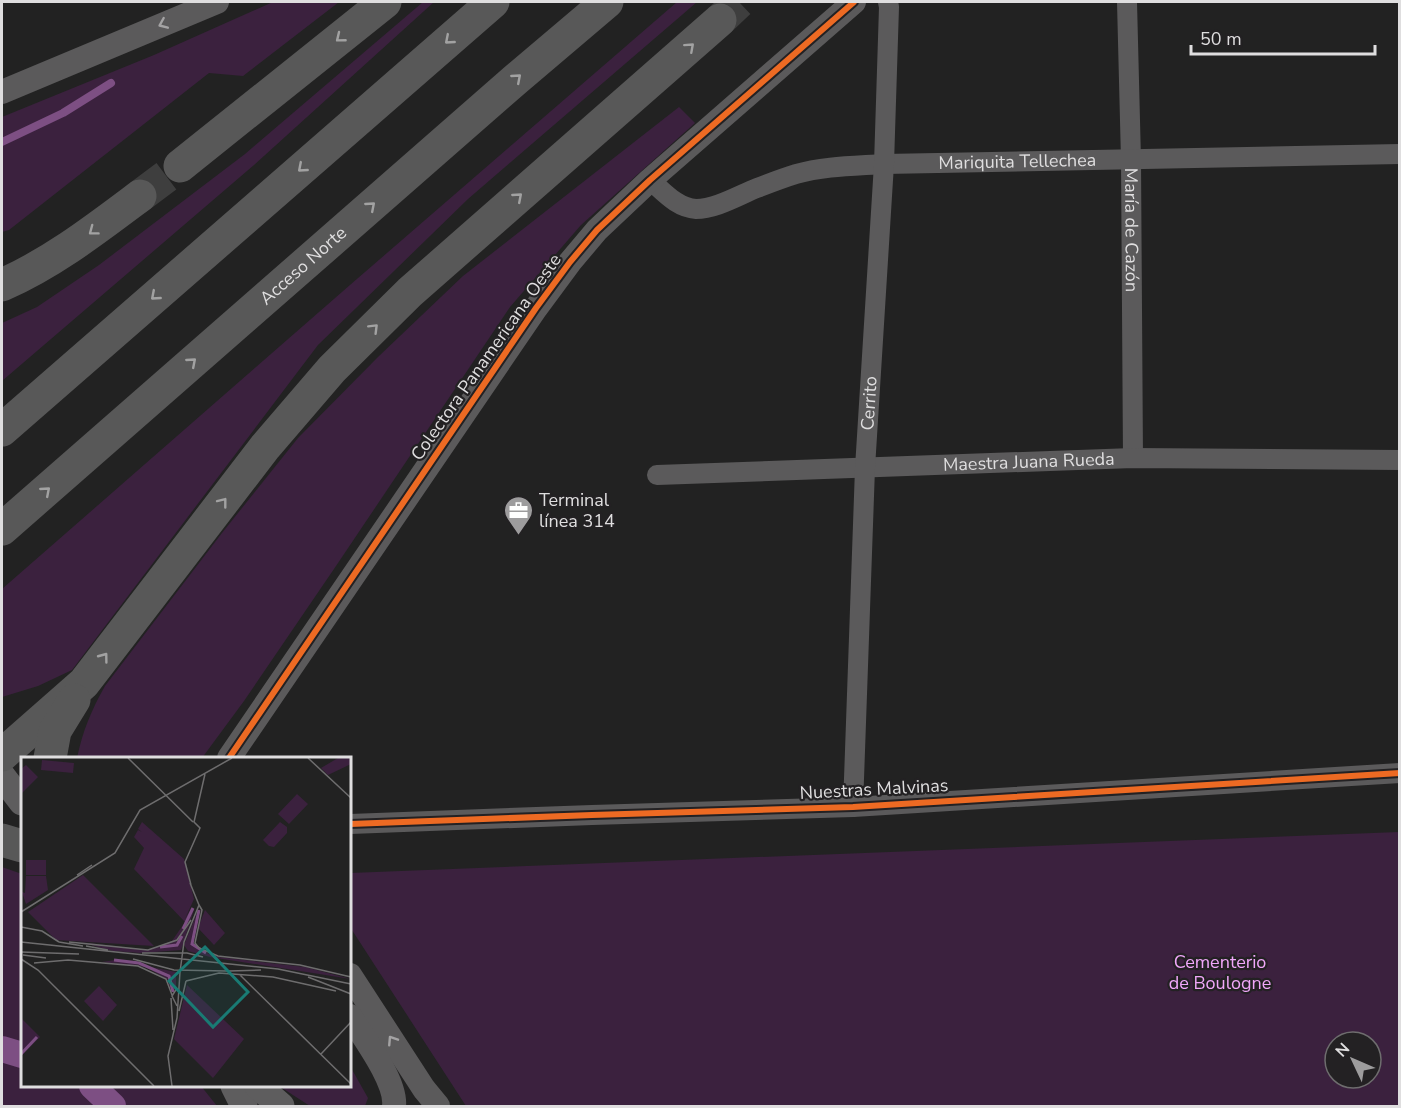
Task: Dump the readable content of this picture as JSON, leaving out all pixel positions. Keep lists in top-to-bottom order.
{
  "streets": {
    "highway": ["Acceso Norte"],
    "street": [
      "Mariquita Tellechea",
      "María de Cazón",
      "Colectora Panamericana Oeste",
      "Cerrito",
      "Maestra Juana Rueda",
      "Nuestras Malvinas"
    ]
  },
  "crossings": [
    ["Mariquita Tellechea", "María de Cazón"],
    ["Mariquita Tellechea", "Colectora Panamericana Oeste"],
    ["Mariquita Tellechea", "Cerrito"],
    ["María de Cazón", "Maestra Juana Rueda"],
    ["Cerrito", "Maestra Juana Rueda"],
    ["Cerrito", "Nuestras Malvinas"]
  ],
  "parks": ["Cementerio de Boulogne"],
  "places": {
    "office": ["Terminal línea 314"]
  },
  "scale_bar": "50 m",
  "north": "top left"
}
